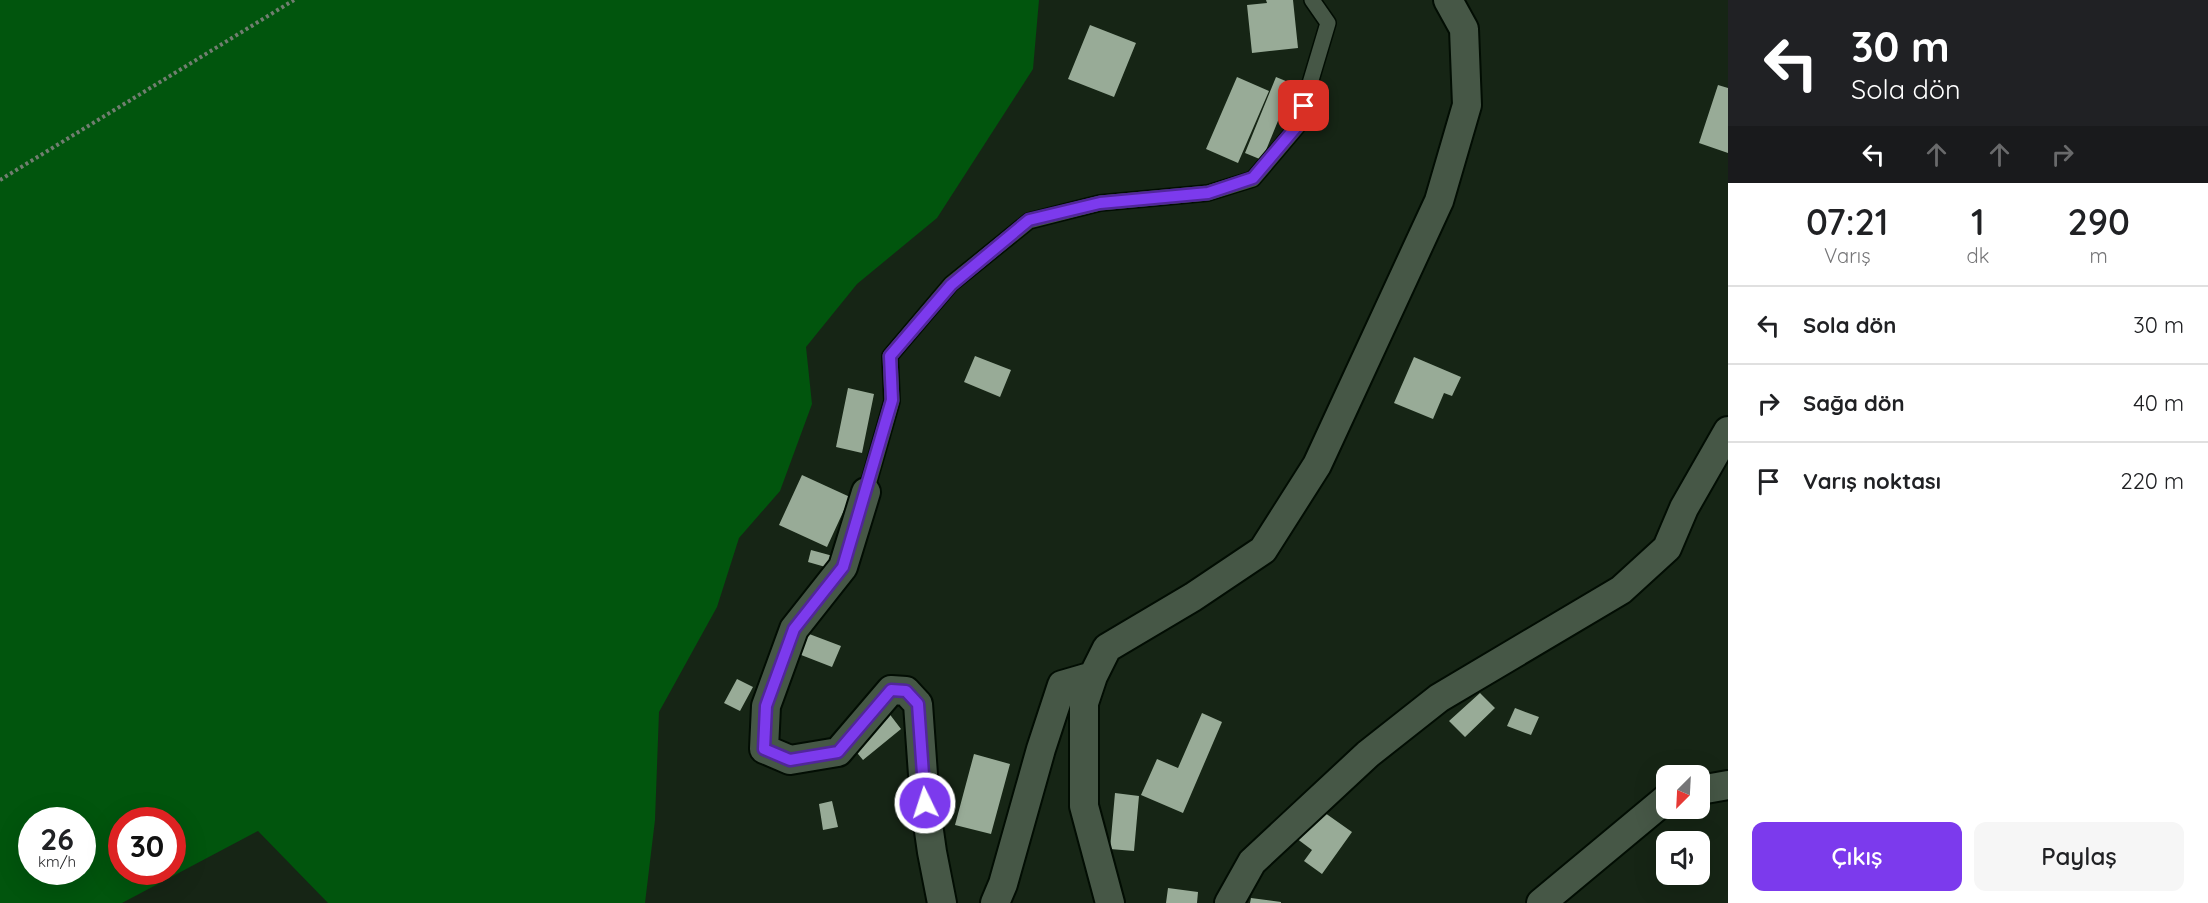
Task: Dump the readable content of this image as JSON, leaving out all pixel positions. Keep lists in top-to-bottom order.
{
  "north": "bottom left",
  "page": {
    "turn": ["30 m", "Sola dön"],
    "eta": [
      "07:21",
      "Varış",
      "1",
      "dk",
      "290",
      "m"
    ],
    "list": [
      {
        "name": "Sola dön",
        "value": "30 m"
      },
      {
        "name": "Sağa dön",
        "value": "40 m"
      },
      {
        "name": "Varış noktası",
        "value": "220 m"
      }
    ],
    "speed": "26 km/h",
    "limit": "30",
    "buttons": ["Çıkış", "Paylaş"]
  }
}
